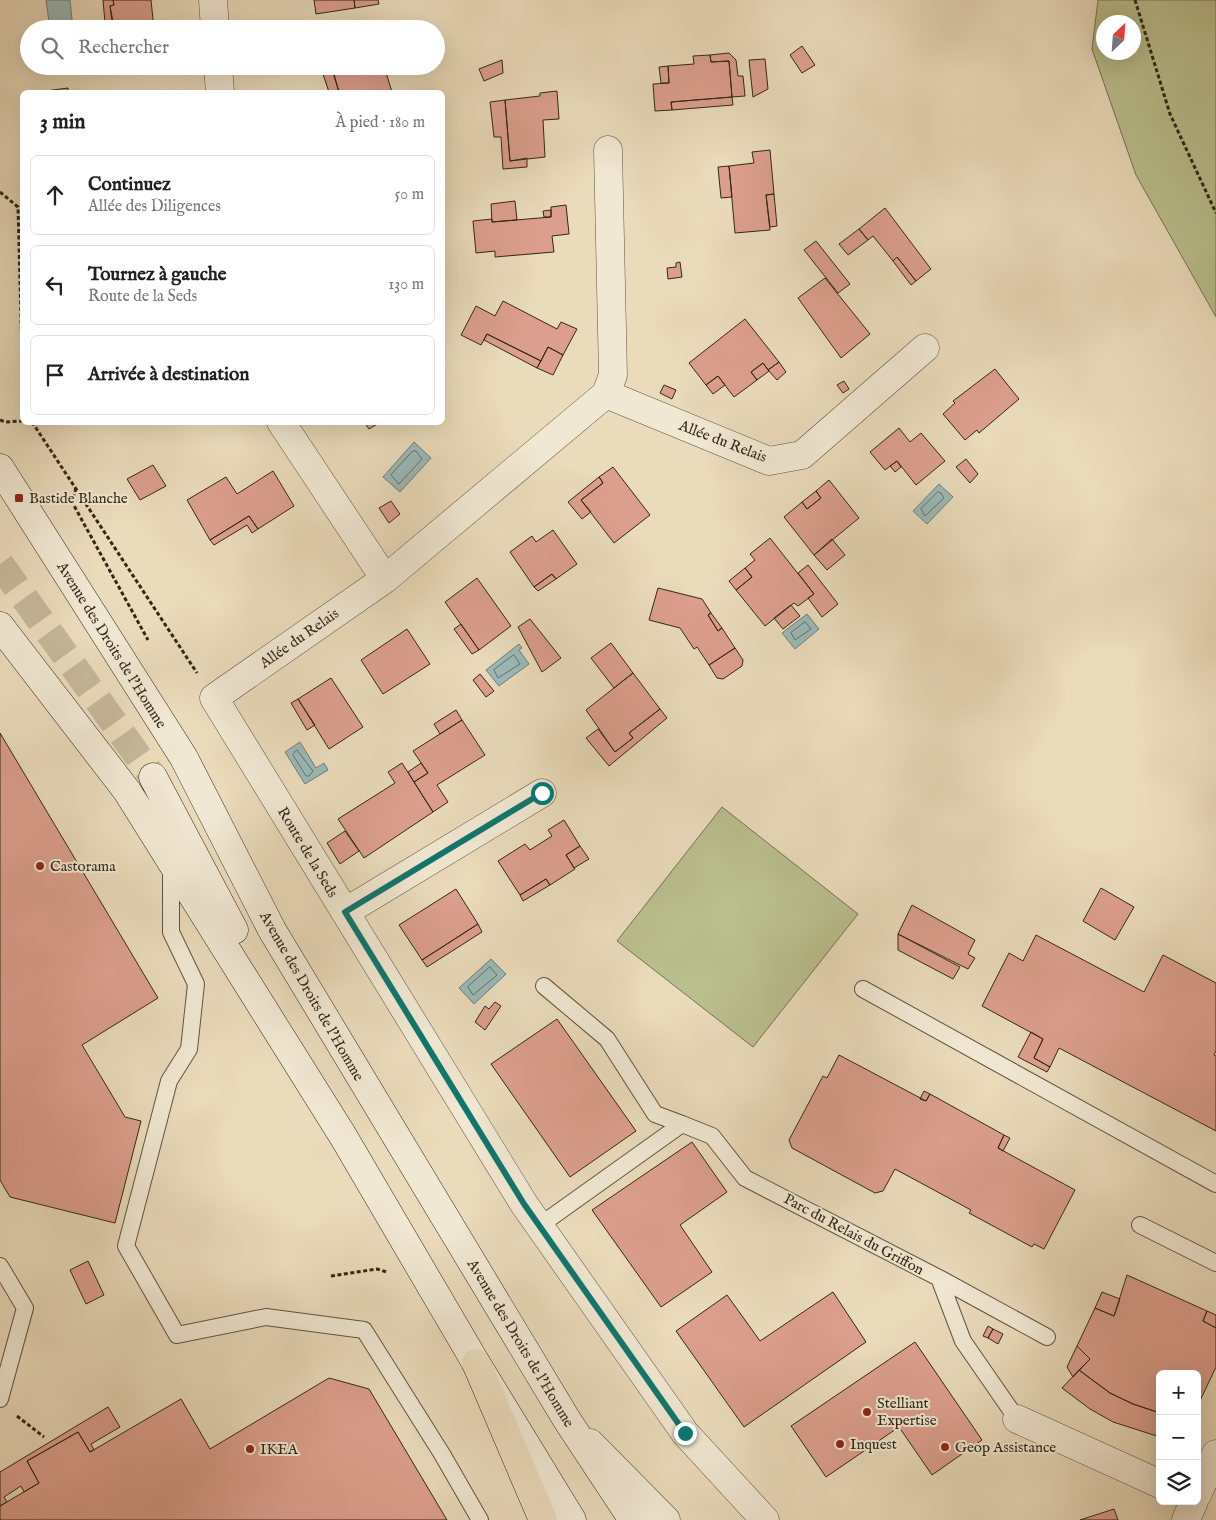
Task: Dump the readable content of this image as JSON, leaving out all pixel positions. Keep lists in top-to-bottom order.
{
  "streets": {
    "main road": [
      "Allée du Relais",
      "Avenue des Droits de l'Homme",
      "Route de la Seds",
      "Parc du Relais du Griffon"
    ]
  },
  "crossings": [
    ["Allée du Relais", "Route de la Seds"]
  ],
  "places": {
    "transit": ["Bastide Blanche"],
    "other": [
      "Castorama",
      "Stelliant Expertise",
      "Inquest",
      "Geop Assistance",
      "IKEA"
    ]
  },
  "north": "top right",
  "page": {
    "search": "Rechercher",
    "heading": ["3 min", "À pied · 180 m"],
    "list": [
      ["Continuez", "Allée des Diligences", "50 m"],
      ["Tournez à gauche", "Route de la Seds", "130 m"],
      "Arrivée à destination"
    ],
    "map_buttons": ["+", "−"]
  }
}
